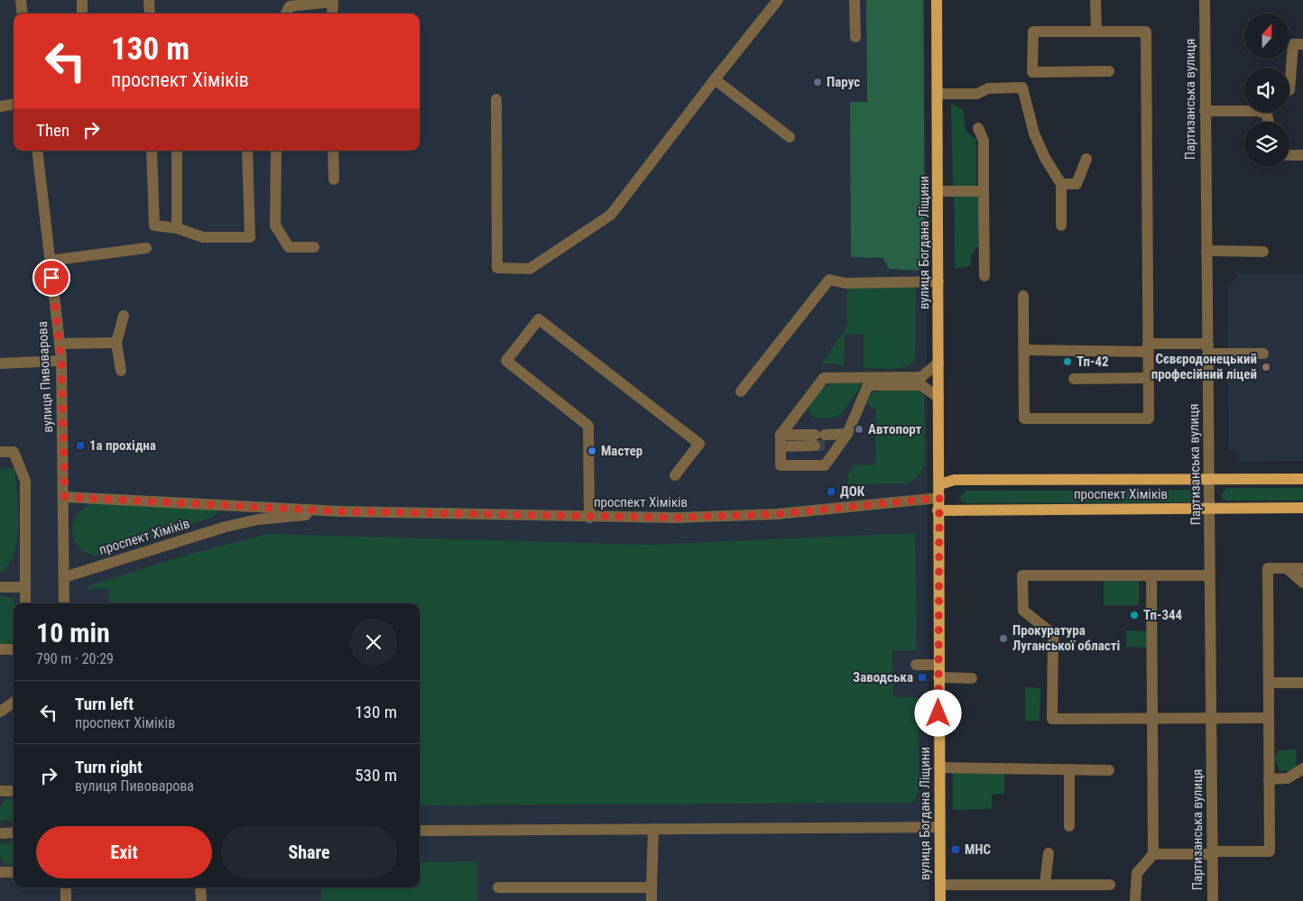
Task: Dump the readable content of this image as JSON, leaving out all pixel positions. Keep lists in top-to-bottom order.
{
  "streets": {
    "main road": ["вулиця Богдана Ліщини", "проспект Хіміків"],
    "street": ["Партизанська вулиця", "вулиця Пивоварова"]
  },
  "crossings": [
    ["Партизанська вулиця", "проспект Хіміків"],
    ["вулиця Богдана Ліщини", "проспект Хіміків"],
    ["вулиця Пивоварова", "проспект Хіміків"]
  ],
  "places": {
    "other": [
      "Парус",
      "Тп-42",
      "Сєвєродонецький професійний ліцей",
      "Автопорт",
      "Мастер",
      "Тп-344",
      "Прокуратура Луганської області"
    ],
    "transit": [
      "1а прохідна",
      "ДОК",
      "Заводська",
      "МНС"
    ]
  },
  "north": "top",
  "page": {
    "turn": ["130 m", "проспект Хіміків"],
    "then": "Then",
    "heading": ["10 min", "790 m · 20:29"],
    "list": [
      {
        "name": "Turn left",
        "note": "проспект Хіміків",
        "value": "130 m"
      },
      {
        "name": "Turn right",
        "note": "вулиця Пивоварова",
        "value": "530 m"
      }
    ],
    "buttons": ["Exit", "Share"]
  }
}
